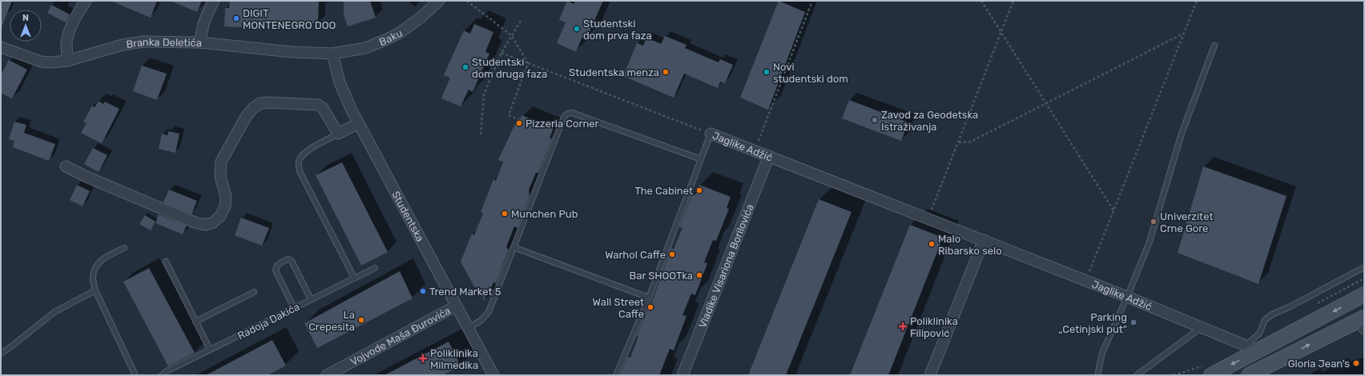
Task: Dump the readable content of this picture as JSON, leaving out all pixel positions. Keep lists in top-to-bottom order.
{
  "streets": {
    "street": [
      "Baku",
      "Branka Deletića",
      "Jaglike Adžić",
      "Studentska",
      "Vladike Visariona Borilovića",
      "Vojvode Maša Đurovića"
    ],
    "lane": ["Radoja Dakića"]
  },
  "crossings": [
    ["Baku", "Branka Deletića"],
    ["Baku", "Studentska"],
    ["Branka Deletića", "Studentska"],
    ["Jaglike Adžić", "Vladike Visariona Borilovića"],
    ["Studentska", "Vojvode Maša Đurovića"]
  ],
  "places": {
    "other": [
      "DIGIT MONTENEGRO DOO",
      "Studentski dom prva faza",
      "Studentski dom druga faza",
      "Studentska menza",
      "Novi studentski dom",
      "Zavod za Geodetska Istraživanja",
      "Pizzeria Corner",
      "The Cabinet",
      "Munchen Pub",
      "Univerzitet Crne Gore",
      "Malo Ribarsko selo",
      "Warhol Caffe",
      "Bar SHOOTka",
      "Trend Market 5",
      "Wall Street Caffe",
      "La Crepesita",
      "Parking „Cetinjski put“",
      "Gloria Jean's"
    ],
    "health": ["Poliklinika Filipović", "Poliklinika Milmedika"]
  },
  "north": "top"
}
